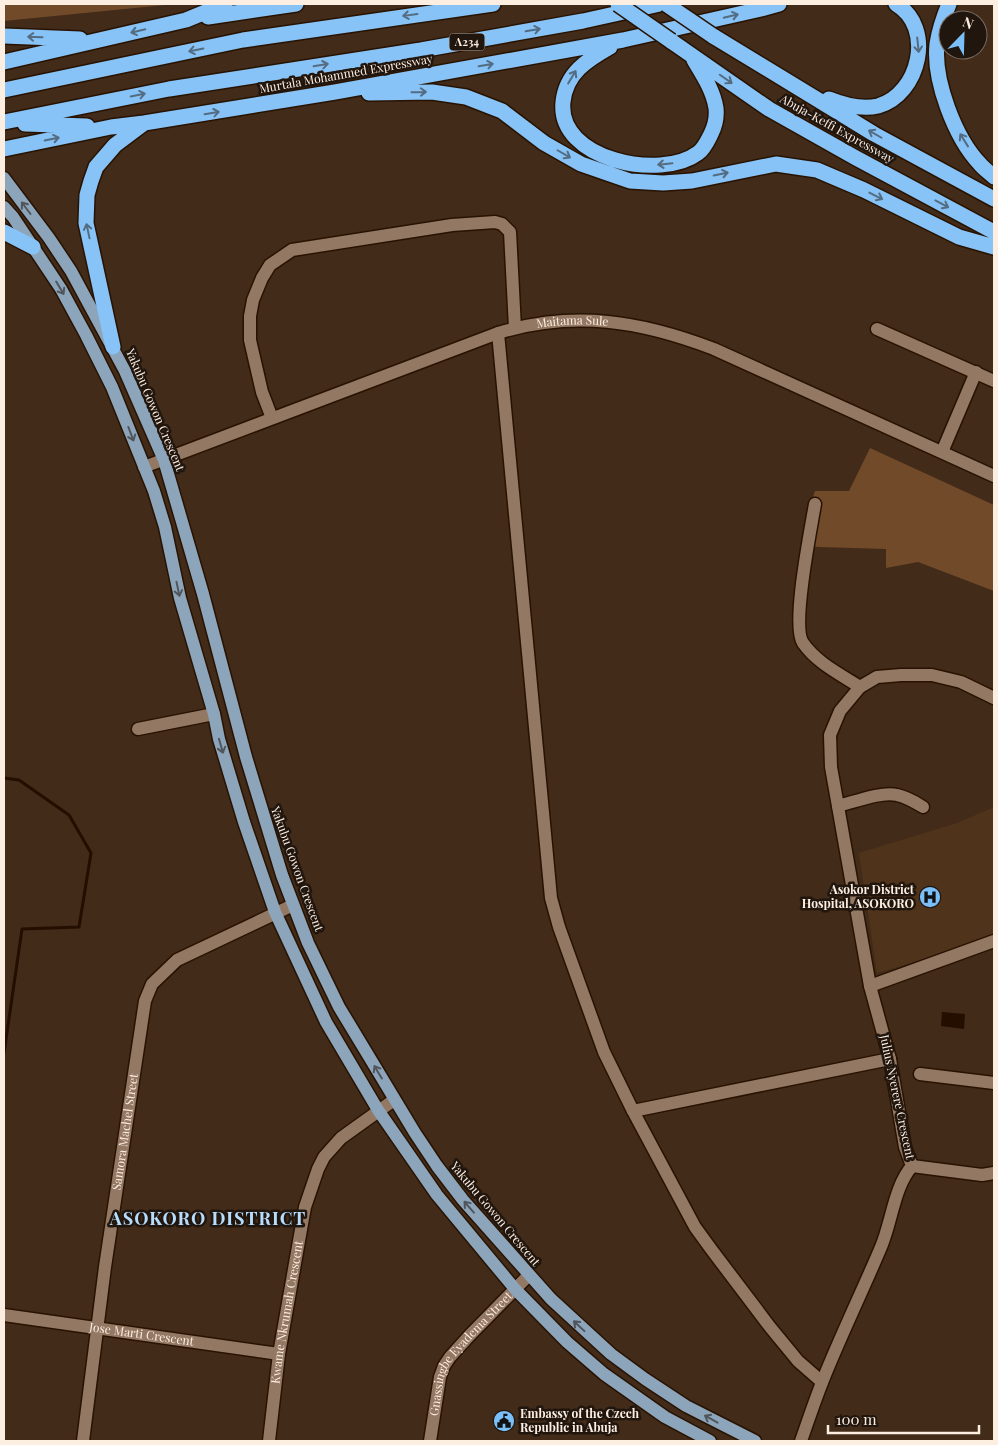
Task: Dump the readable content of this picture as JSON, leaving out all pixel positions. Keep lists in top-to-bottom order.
{
  "streets": {
    "highway": ["A234", "Murtala Mohammed Expressway", "Abuja-Keffi Expressway"],
    "main road": ["Yakubu Gowon Crescent"],
    "street": [
      "Maitama Sule",
      "Julius Nyerere Crescent",
      "Samora Machel Street",
      "Kwame Nkrumah Crescent",
      "Jose Marti Crescent",
      "Gnassingbe Eyadema Street"
    ]
  },
  "crossings": [
    ["Maitama Sule", "Yakubu Gowon Crescent"],
    ["Yakubu Gowon Crescent", "Samora Machel Street"],
    ["Yakubu Gowon Crescent", "Kwame Nkrumah Crescent"],
    ["Yakubu Gowon Crescent", "Gnassingbe Eyadema Street"],
    ["Samora Machel Street", "Jose Marti Crescent"],
    ["Kwame Nkrumah Crescent", "Jose Marti Crescent"]
  ],
  "districts": ["ASOKORO DISTRICT"],
  "places": {
    "hospital": ["Asokor District Hospital, ASOKORO"],
    "public building": ["Embassy of the Czech Republic in Abuja"]
  },
  "scale_bar": "100 m",
  "north": "top right"
}
